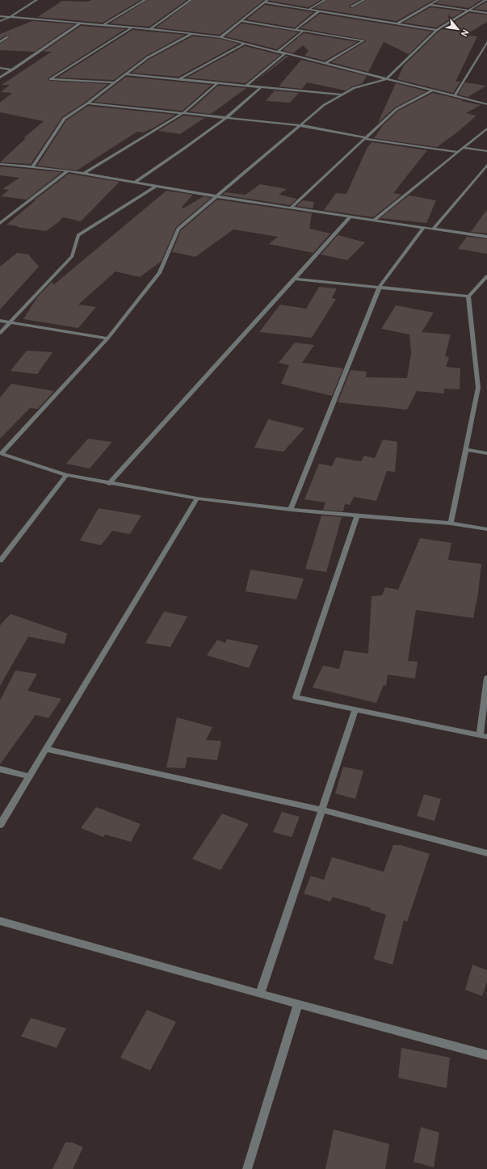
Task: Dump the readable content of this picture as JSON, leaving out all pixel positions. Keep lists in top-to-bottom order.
{
  "north": "bottom right"
}
